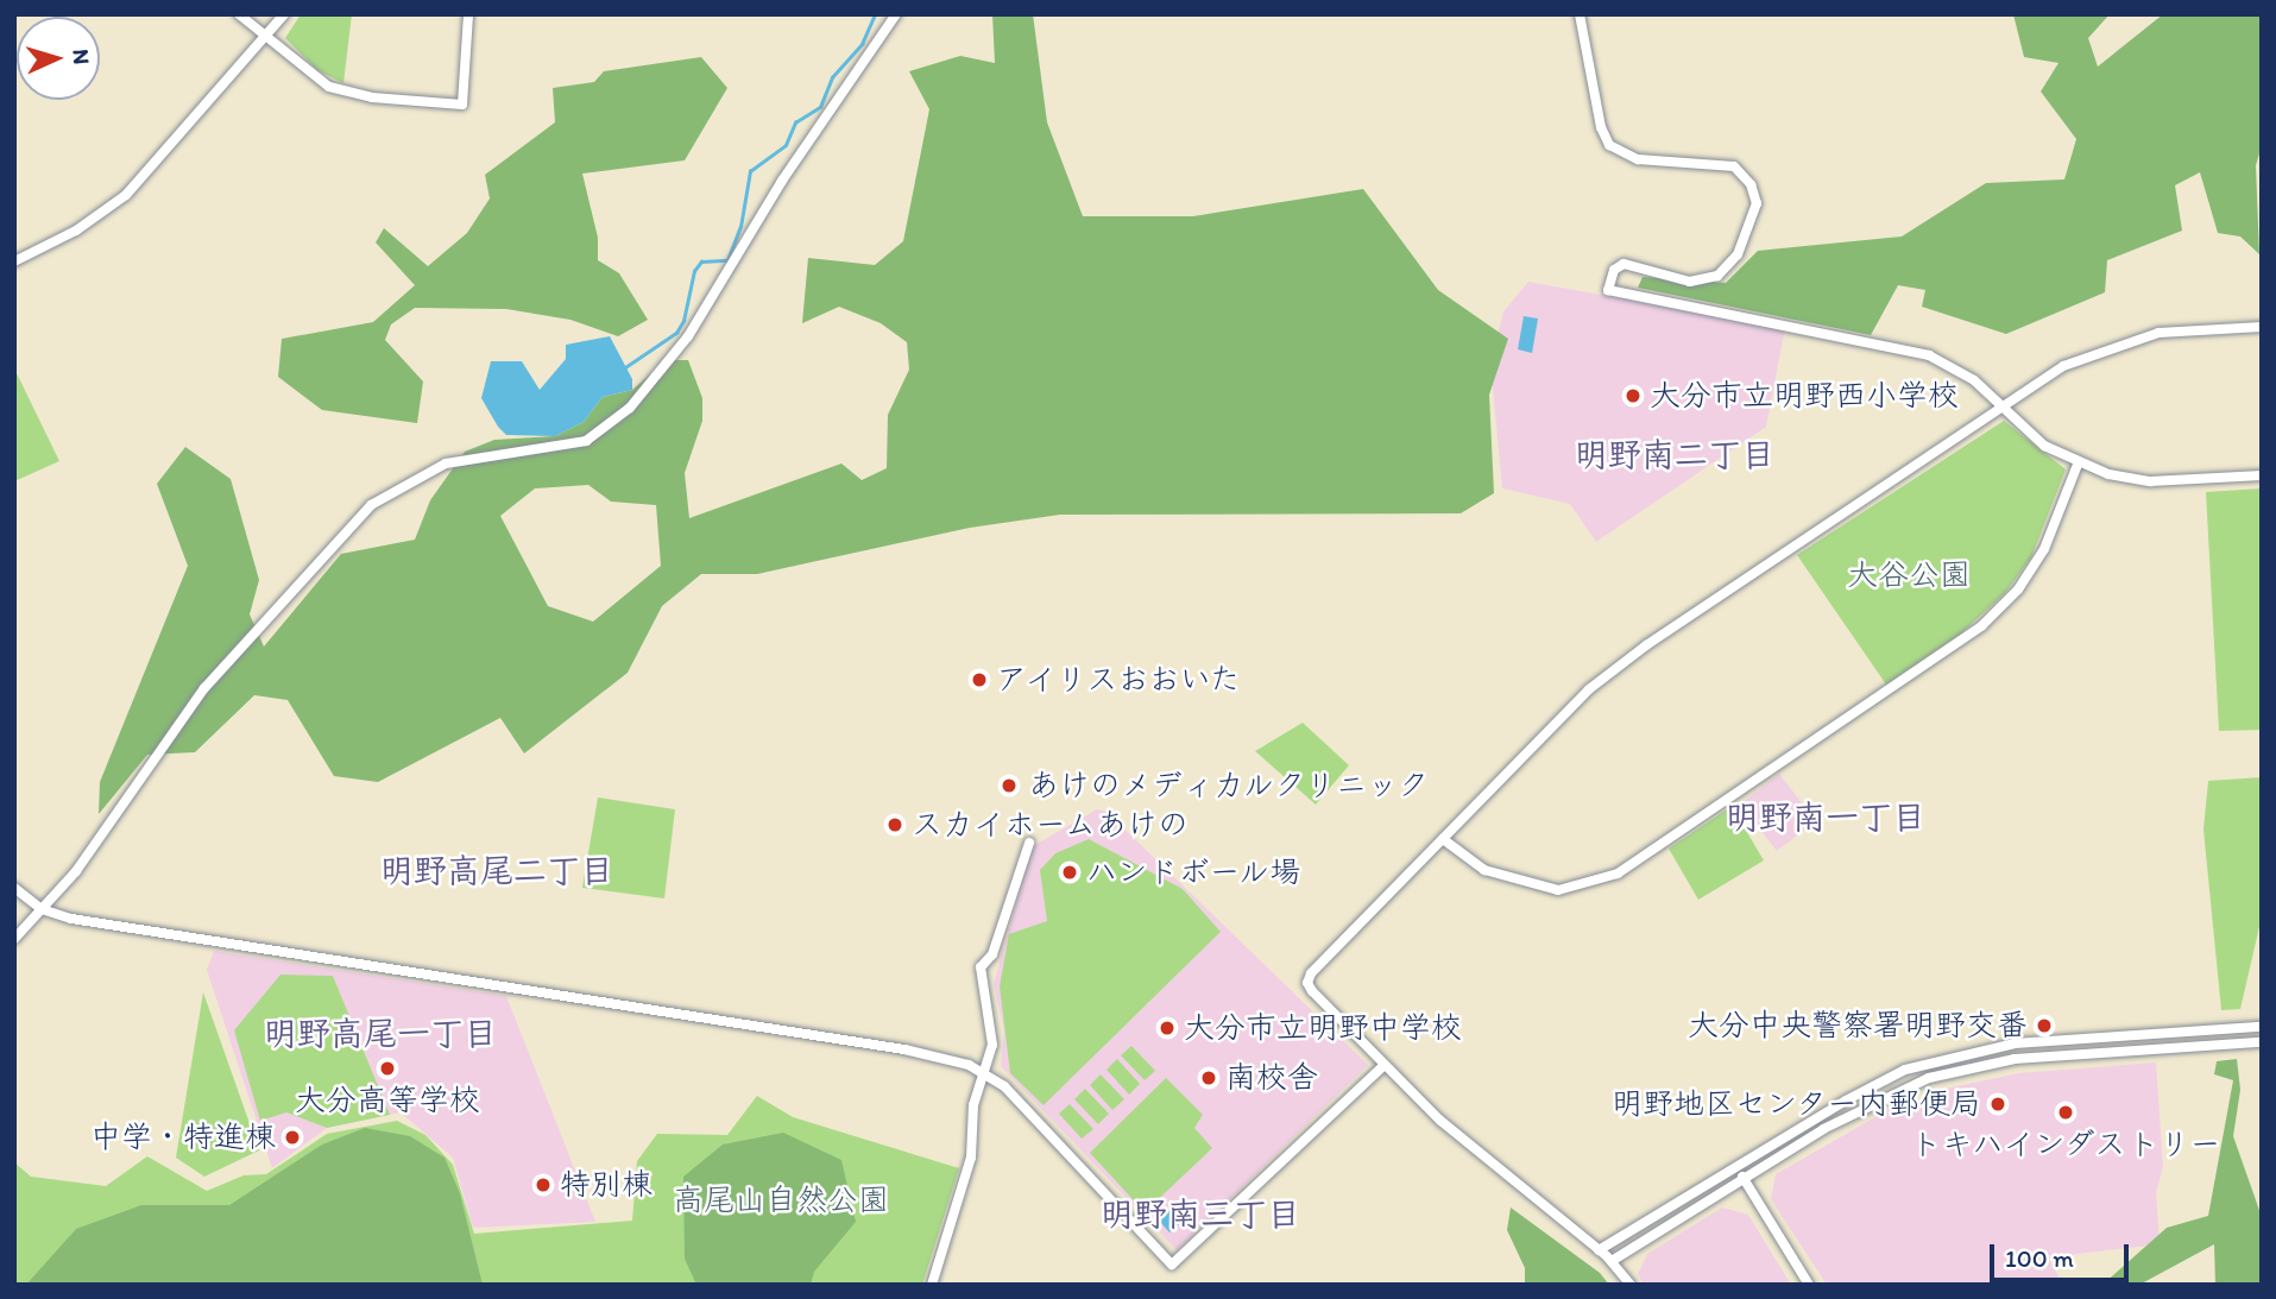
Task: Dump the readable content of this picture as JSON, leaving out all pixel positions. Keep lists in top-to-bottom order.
{
  "districts": [
    "明野南二丁目",
    "明野南一丁目",
    "明野高尾二丁目",
    "明野高尾一丁目",
    "明野南三丁目"
  ],
  "parks": ["大谷公園", "高尾山自然公園"],
  "places": [
    "大分市立明野西小学校",
    "アイリスおおいた",
    "あけのメディカルクリニック",
    "スカイホームあけの",
    "ハンドボール場",
    "大分中央警察署明野交番",
    "大分市立明野中学校",
    "大分高等学校",
    "南校舎",
    "明野地区センター内郵便局",
    "トキハインダストリー",
    "中学・特進棟",
    "特別棟"
  ],
  "scale_bar": "100 m",
  "north": "right"
}
